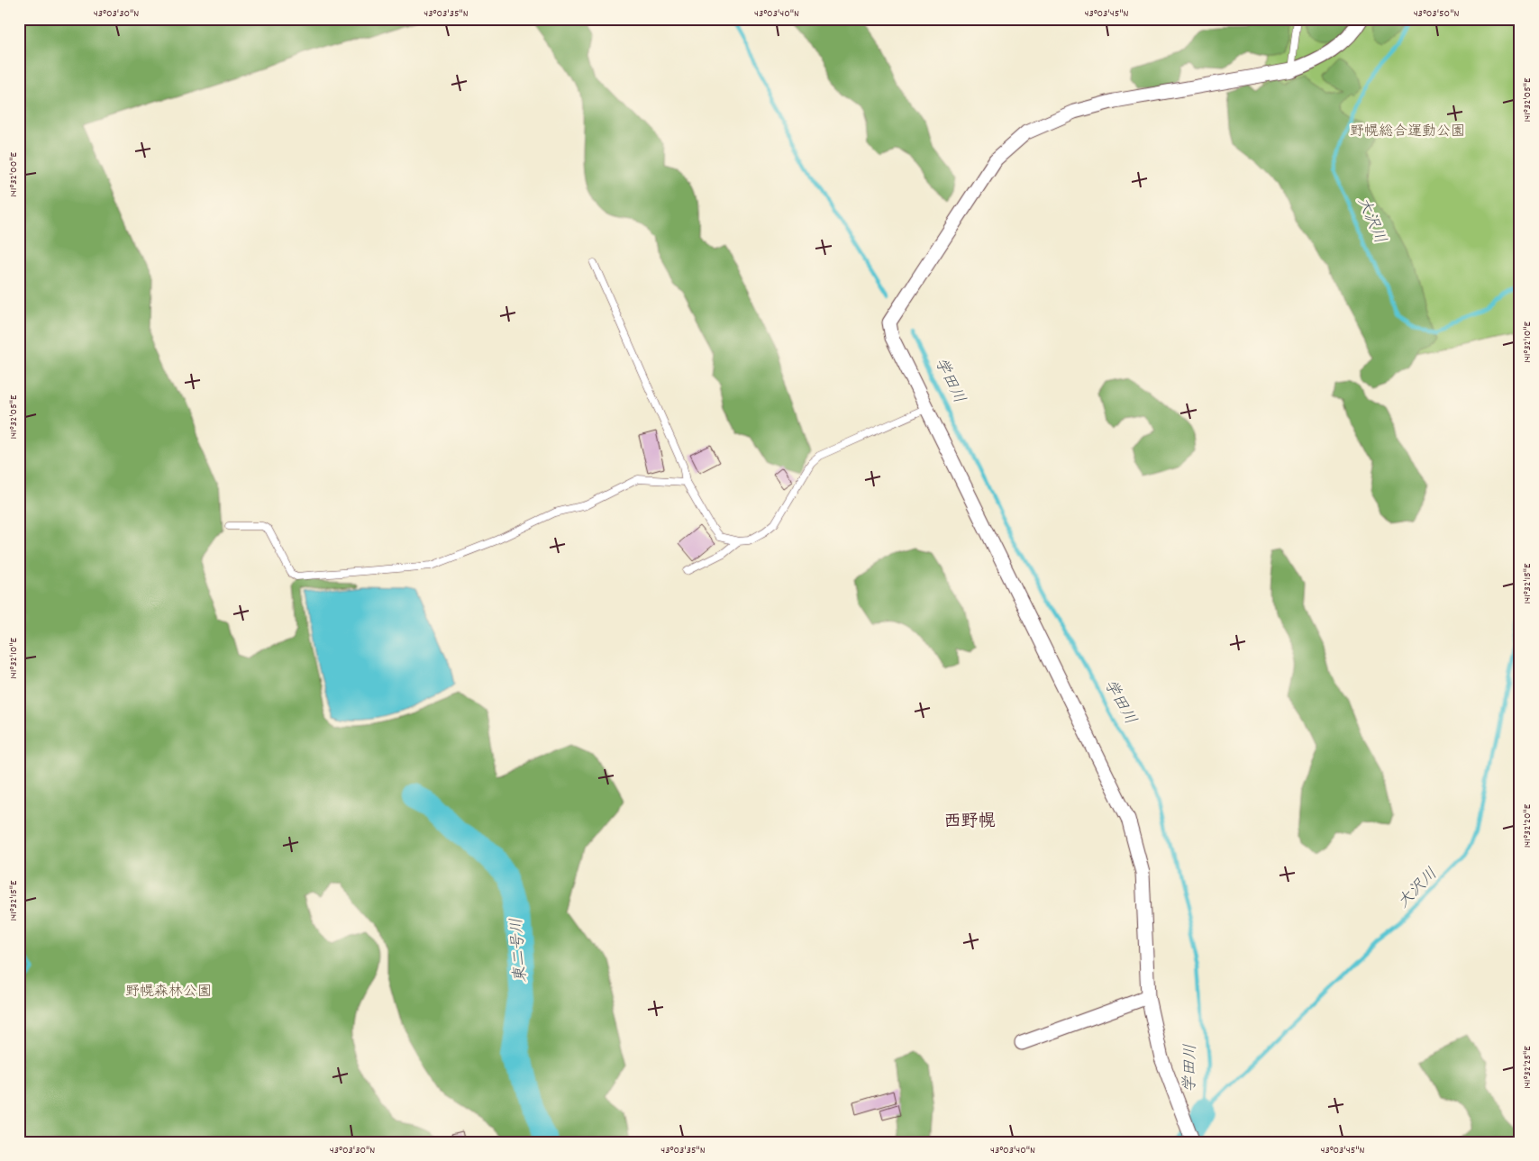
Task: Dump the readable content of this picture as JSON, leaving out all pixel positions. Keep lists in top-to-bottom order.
{
  "districts": ["西野幌"],
  "water": ["大沢川", "学田川", "東二号川"],
  "parks": ["野幌総合運動公園", "野幌森林公園"],
  "coordinates": [
    "43°03'30\"N",
    "43°03'35\"N",
    "43°03'40\"N",
    "43°03'45\"N",
    "43°03'50\"N",
    "141°32'05\"E",
    "141°32'00\"E",
    "141°32'10\"E",
    "141°32'15\"E",
    "141°32'20\"E",
    "141°32'25\"E"
  ]
}
